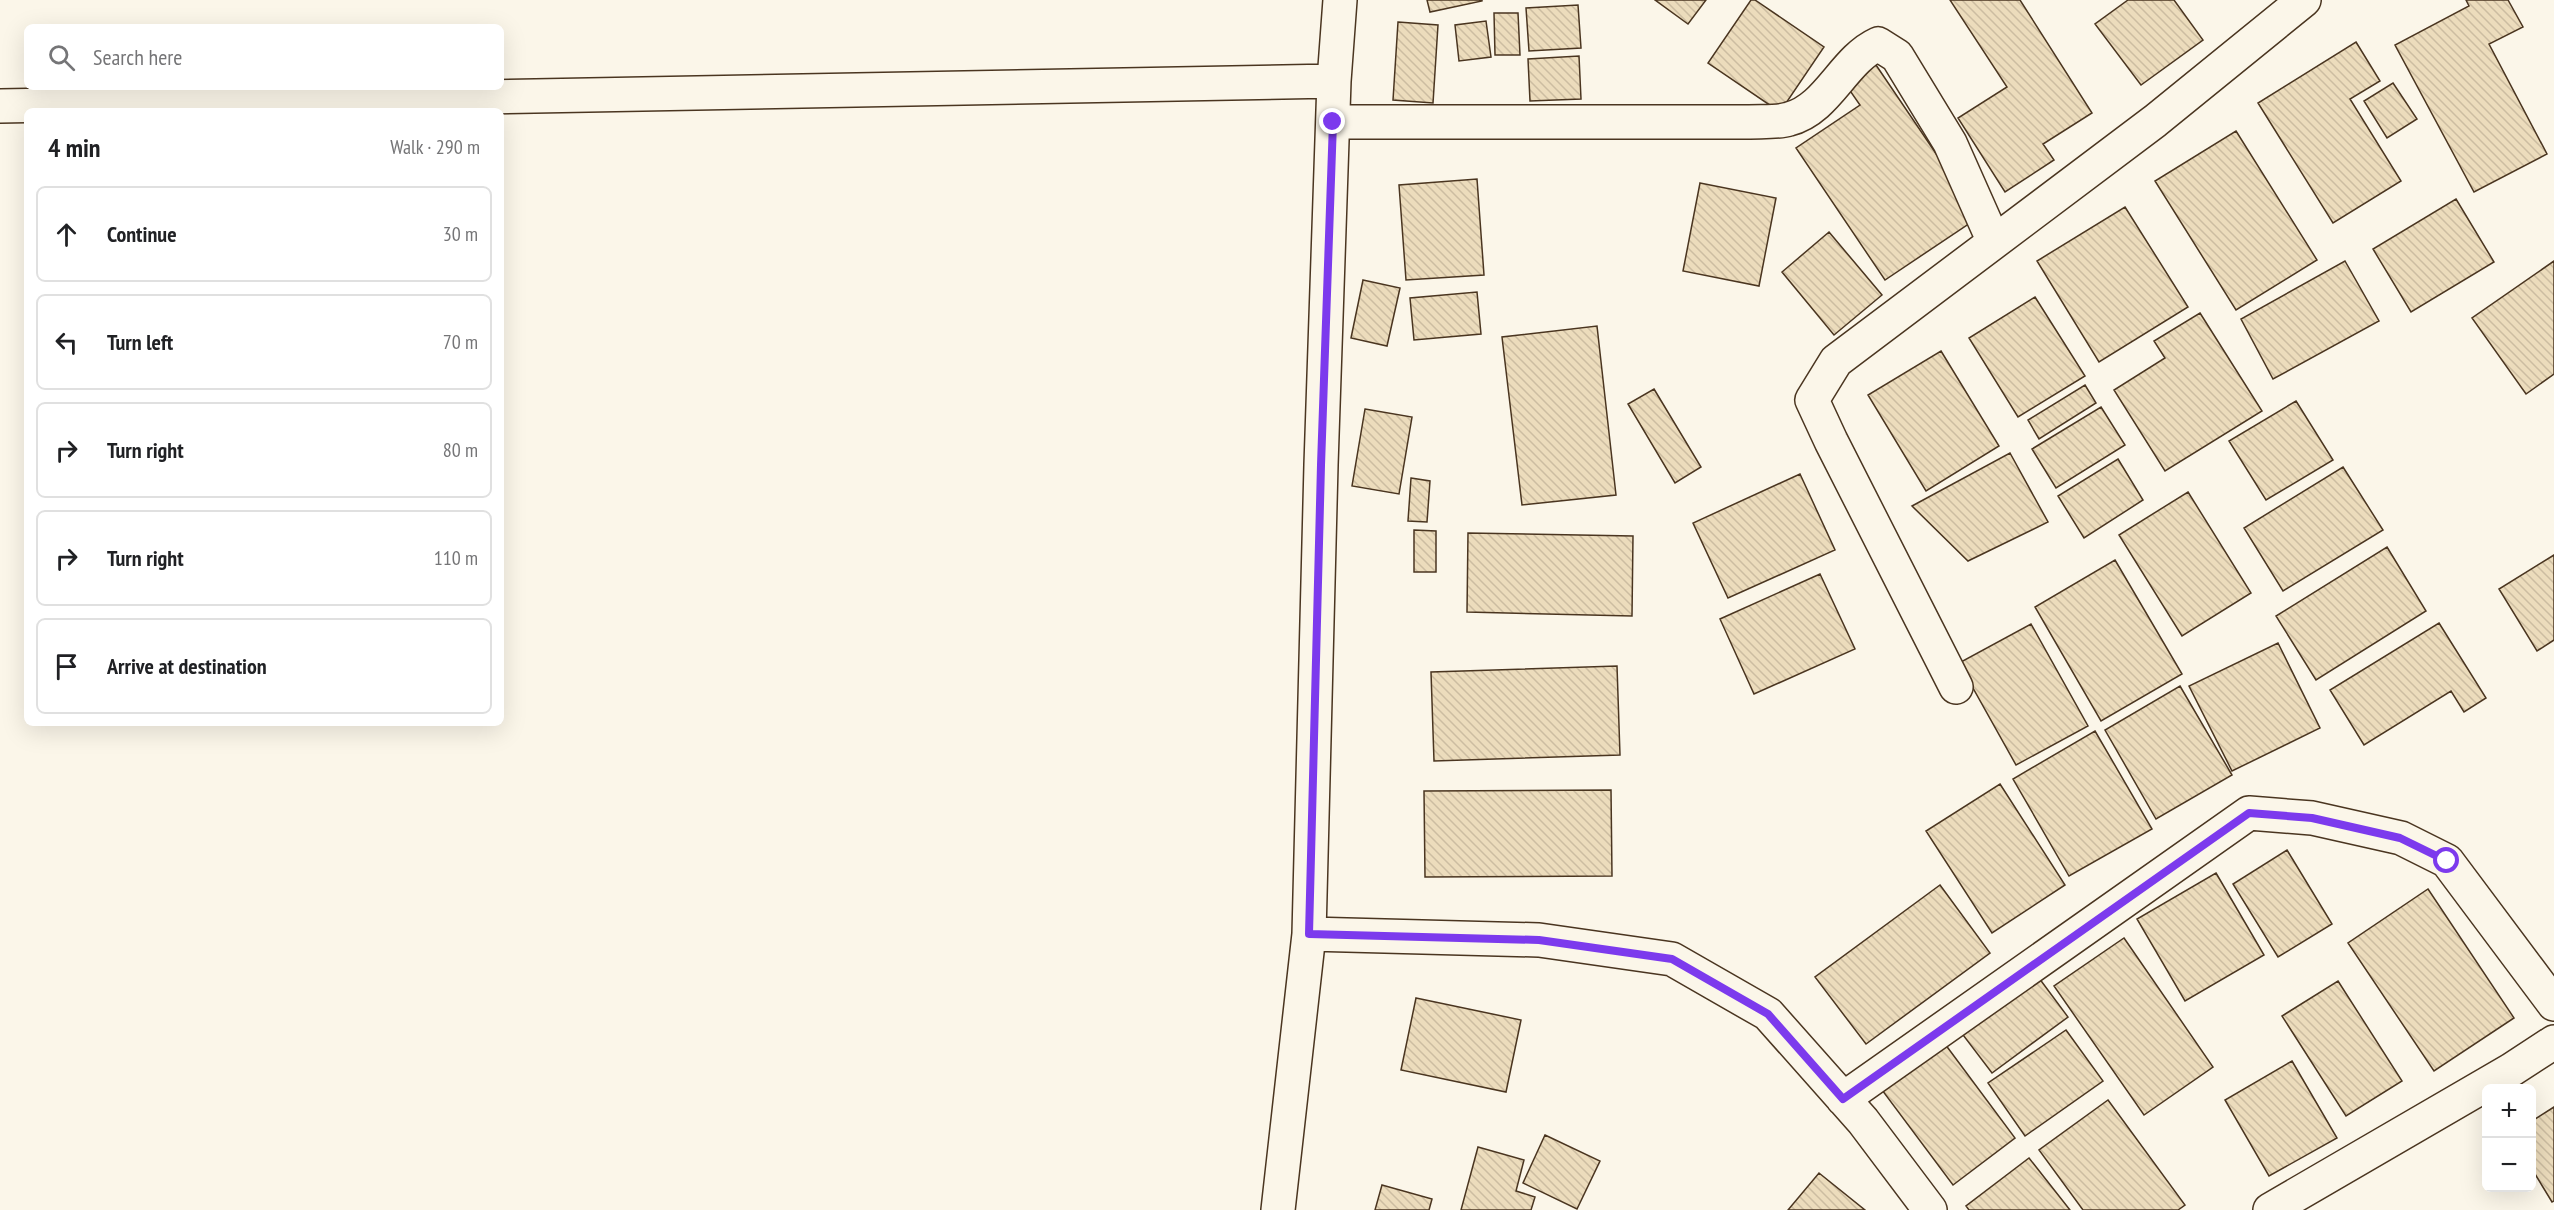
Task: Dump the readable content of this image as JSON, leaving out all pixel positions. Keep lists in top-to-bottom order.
{
  "page": {
    "search": "Search here",
    "heading": ["4 min", "Walk · 290 m"],
    "list": [
      ["Continue", "30 m"],
      ["Turn left", "70 m"],
      ["Turn right", "80 m"],
      ["Turn right", "110 m"],
      "Arrive at destination"
    ],
    "map_buttons": ["+", "−"]
  }
}
